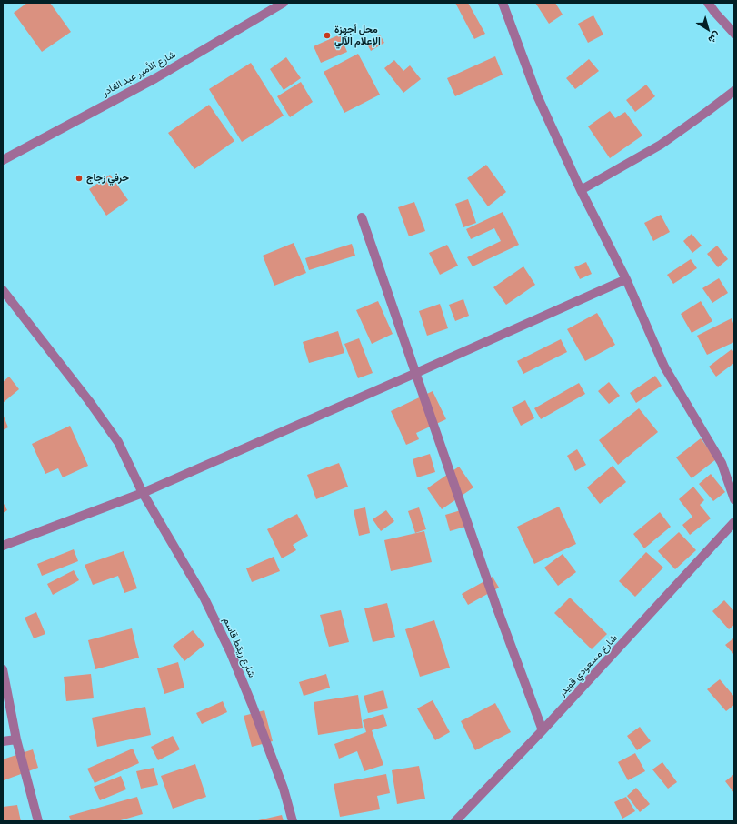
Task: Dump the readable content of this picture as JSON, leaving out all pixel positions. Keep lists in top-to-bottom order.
{
  "streets": {
    "street": ["شارع الأمير عبد القادر", "شارع ريقط قاسم", "شارع مسعودي قويدر"]
  },
  "places": ["محل أجهزة الإعلام الآلي", "حرفي زجاج"],
  "north": "bottom right"
}
